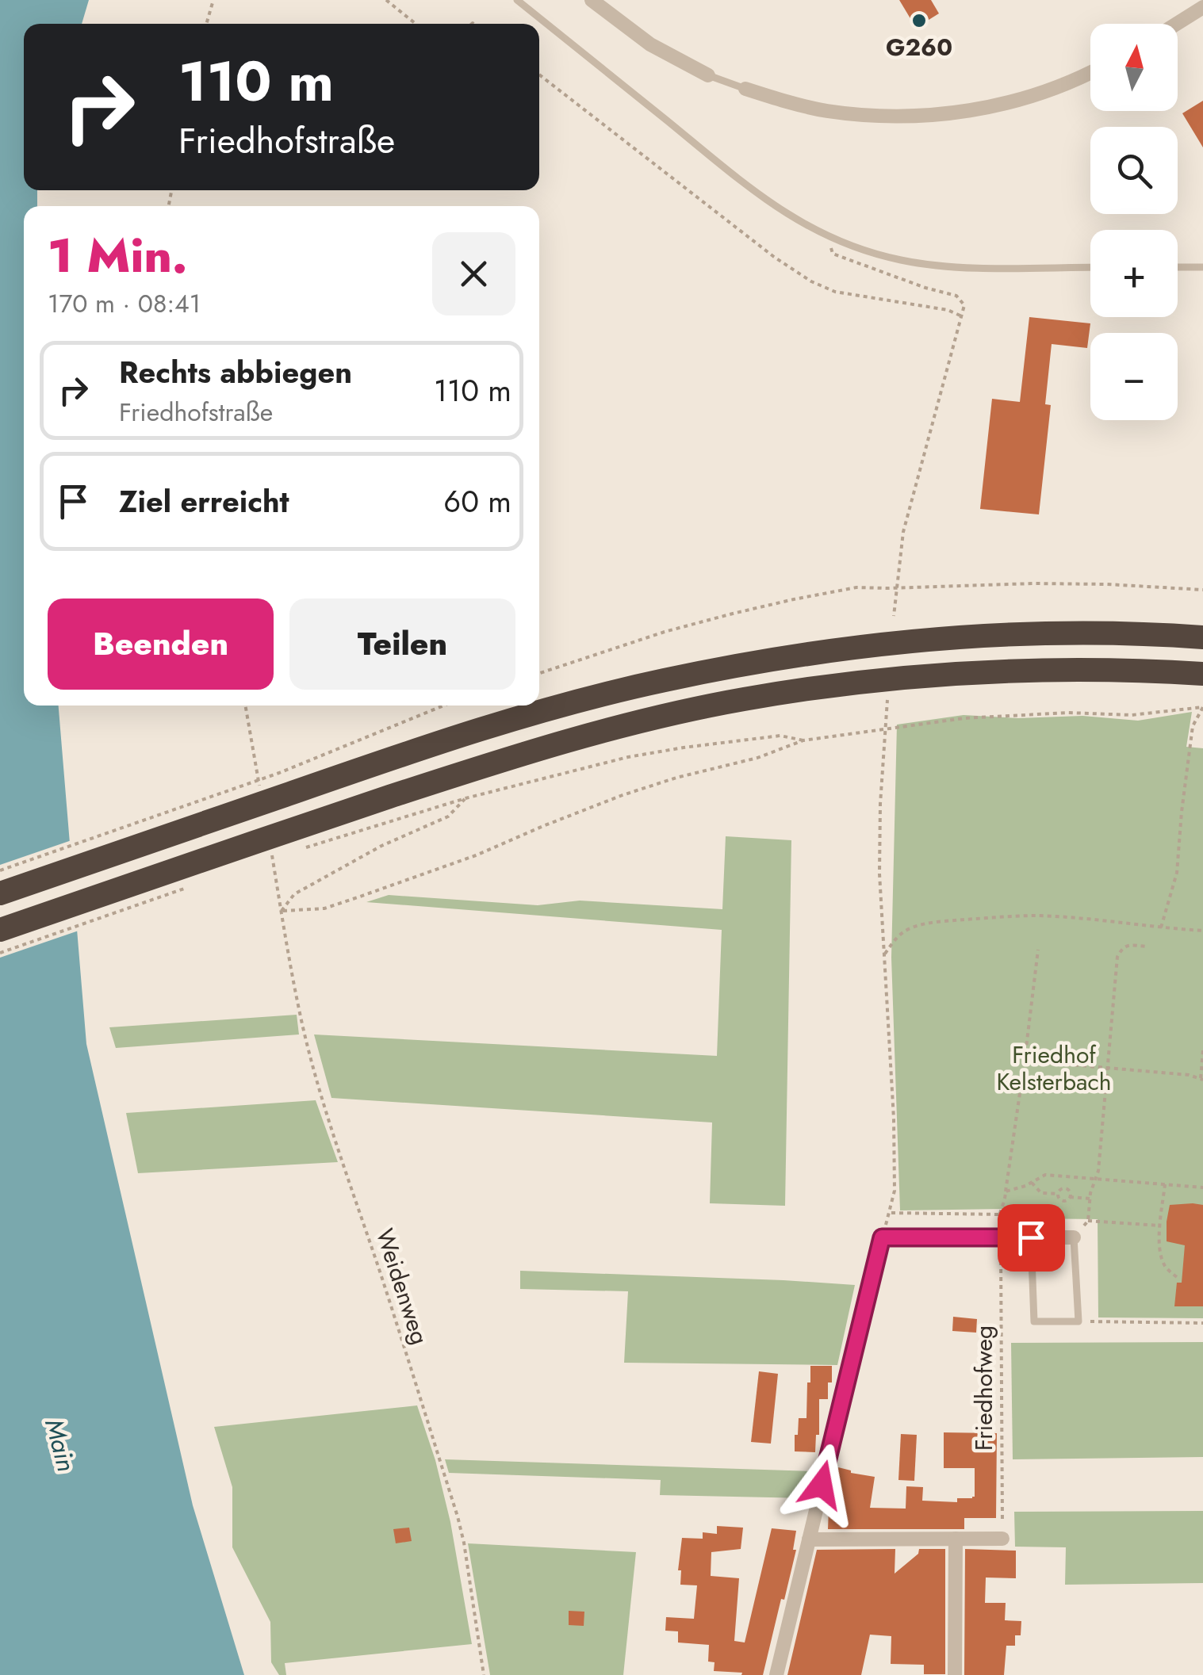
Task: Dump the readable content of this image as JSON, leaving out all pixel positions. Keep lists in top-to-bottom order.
{
  "streets": {
    "path": ["Weidenweg", "Friedhofweg"]
  },
  "water": ["Main"],
  "parks": ["Friedhof Kelsterbach"],
  "places": ["G260"],
  "north": "top",
  "page": {
    "map_buttons": ["+", "−"],
    "turn": ["110 m", "Friedhofstraße"],
    "heading": ["1 Min.", "170 m · 08:41"],
    "list": [
      {
        "name": "Rechts abbiegen",
        "note": "Friedhofstraße",
        "value": "110 m"
      },
      {
        "name": "Ziel erreicht",
        "value": "60 m"
      }
    ],
    "buttons": ["Beenden", "Teilen"]
  }
}
